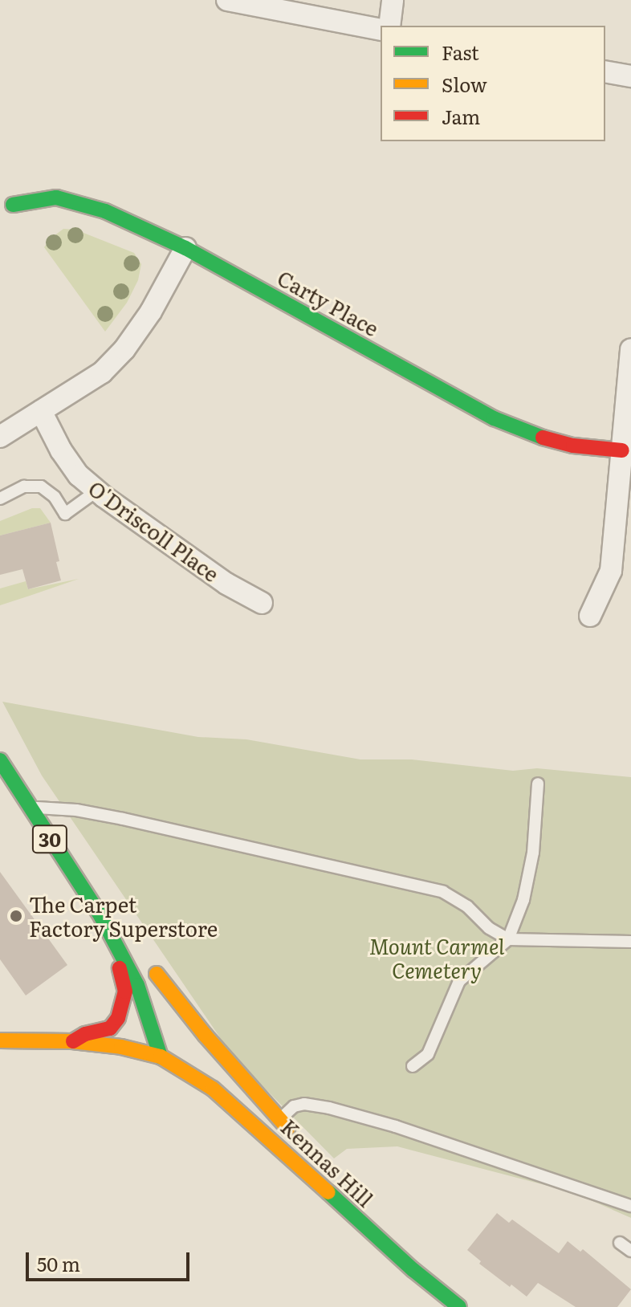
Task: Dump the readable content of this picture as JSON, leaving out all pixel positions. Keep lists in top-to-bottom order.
{
  "streets": {
    "main road": ["Carty Place", "30", "Kennas Hill"],
    "street": ["O'Driscoll Place"]
  },
  "crossings": [
    ["30", "Kennas Hill"]
  ],
  "parks": ["Mount Carmel Cemetery"],
  "places": ["The Carpet Factory Superstore"],
  "legend": ["Fast", "Slow", "Jam"],
  "scale_bar": "50 m"
}
